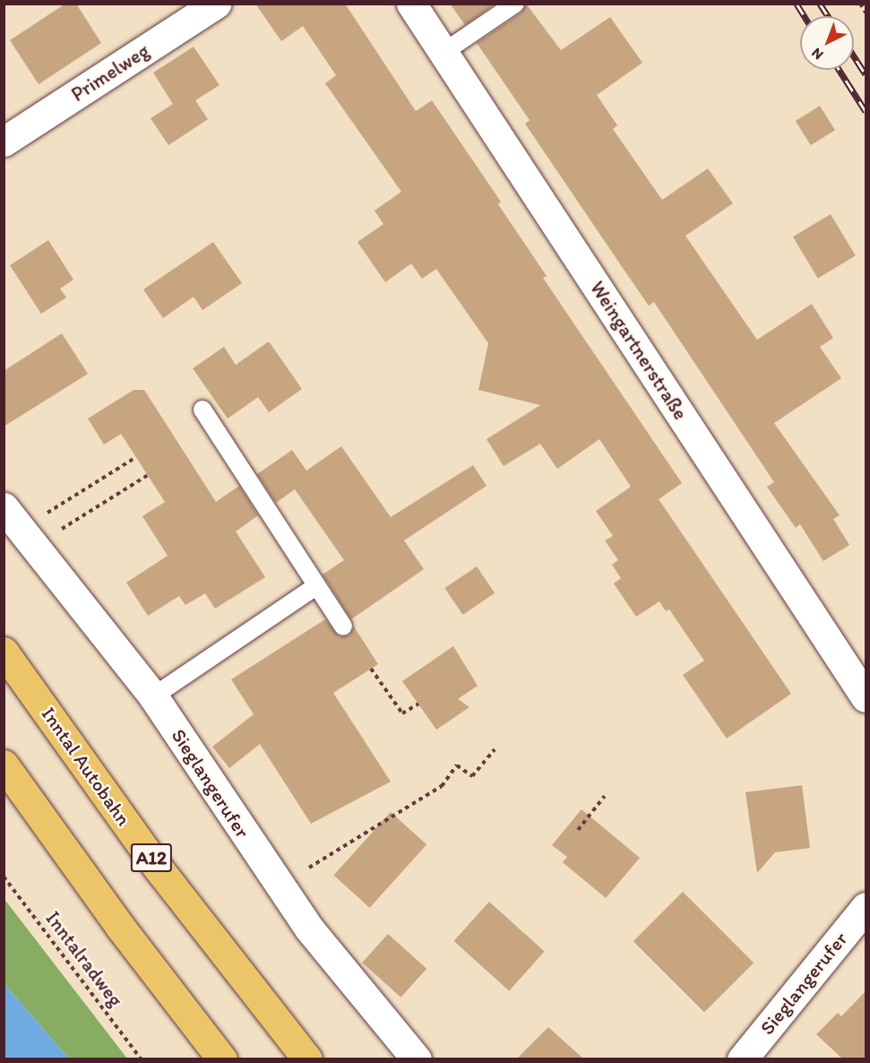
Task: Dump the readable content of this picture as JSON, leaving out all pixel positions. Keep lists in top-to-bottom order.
{
  "streets": {
    "highway": ["Inntal Autobahn", "A12"],
    "street": ["Primelweg", "Weingartnerstraße", "Sieglangerufer"],
    "path": ["Inntalradweg"]
  },
  "north": "bottom left"
}
